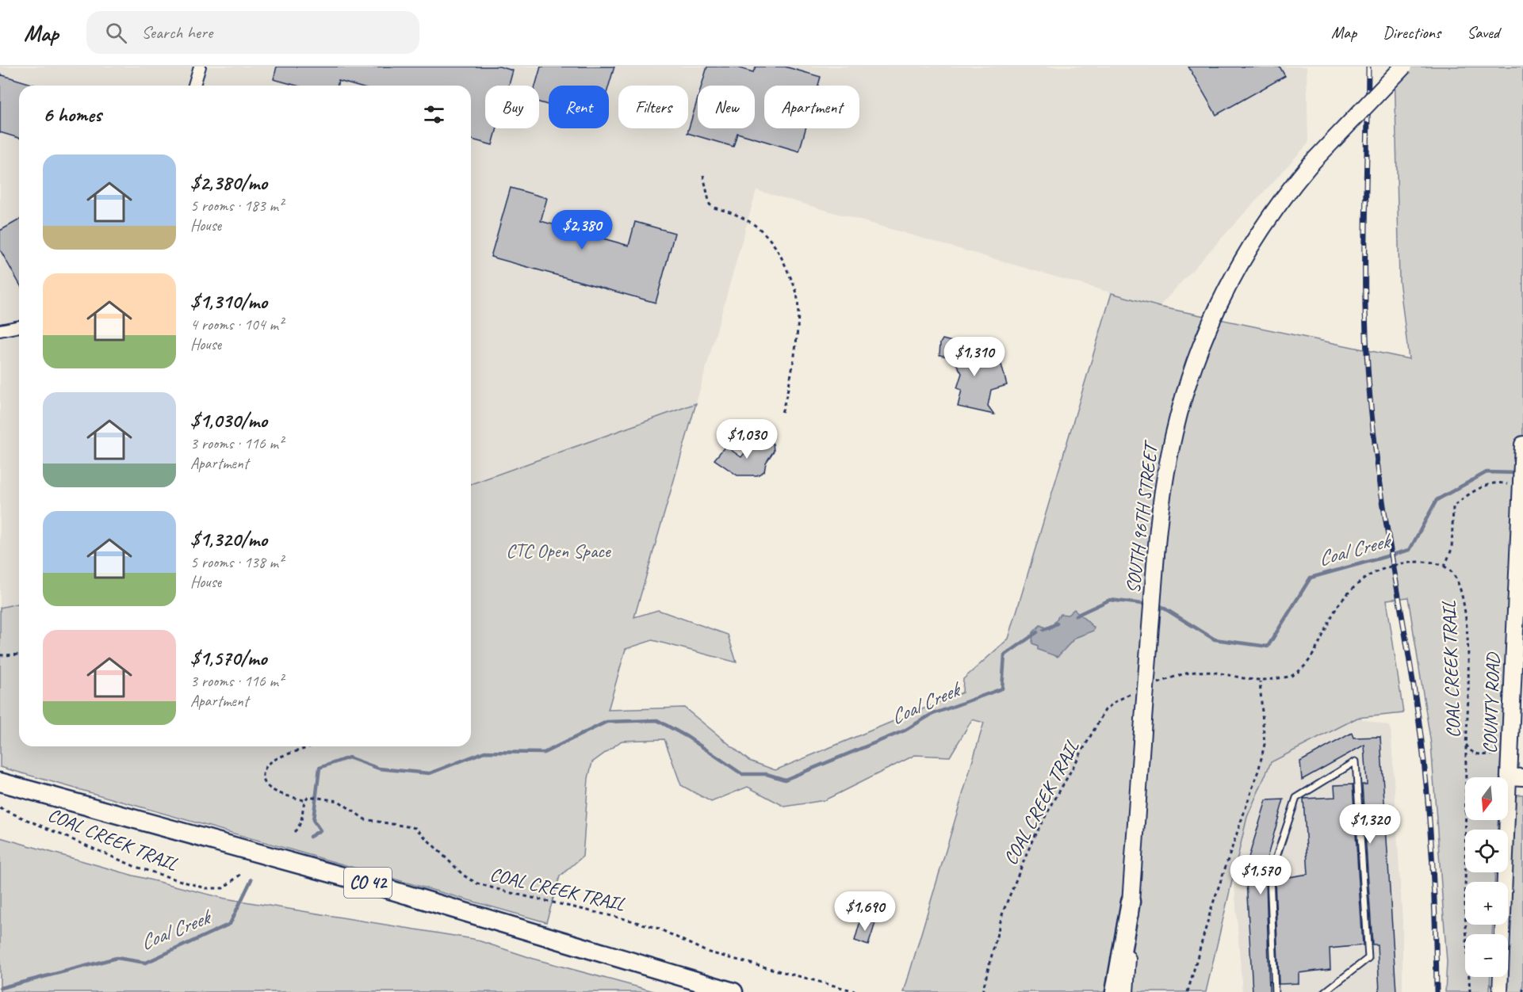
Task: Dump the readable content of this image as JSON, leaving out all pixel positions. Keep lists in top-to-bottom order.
{
  "streets": {
    "main road": ["SOUTH 96TH STREET", "COUNTY ROAD", "CO 42"],
    "path": ["COAL CREEK TRAIL"]
  },
  "crossings": [
    ["COAL CREEK TRAIL", "COUNTY ROAD"]
  ],
  "water": ["Coal Creek"],
  "parks": ["CTC Open Space"],
  "north": "bottom",
  "page": {
    "header": "Map",
    "search": "Search here",
    "nav": ["Map", "Directions", "Saved"],
    "chip": [
      "Buy",
      "Rent",
      "Filters",
      "New",
      "Apartment"
    ],
    "heading": "6 homes",
    "list": [
      {
        "name": "$2,380/mo",
        "note": "5 rooms · 183 m² · House"
      },
      {
        "name": "$1,310/mo",
        "note": "4 rooms · 104 m² · House"
      },
      {
        "name": "$1,030/mo",
        "note": "3 rooms · 116 m² · Apartment"
      },
      {
        "name": "$1,320/mo",
        "note": "5 rooms · 138 m² · House"
      },
      {
        "name": "$1,570/mo",
        "note": "3 rooms · 116 m² · Apartment"
      }
    ],
    "price": [
      "$2,380",
      "$1,310",
      "$1,030",
      "$1,320",
      "$1,570",
      "$1,690"
    ],
    "map_buttons": ["+", "−"]
  }
}
